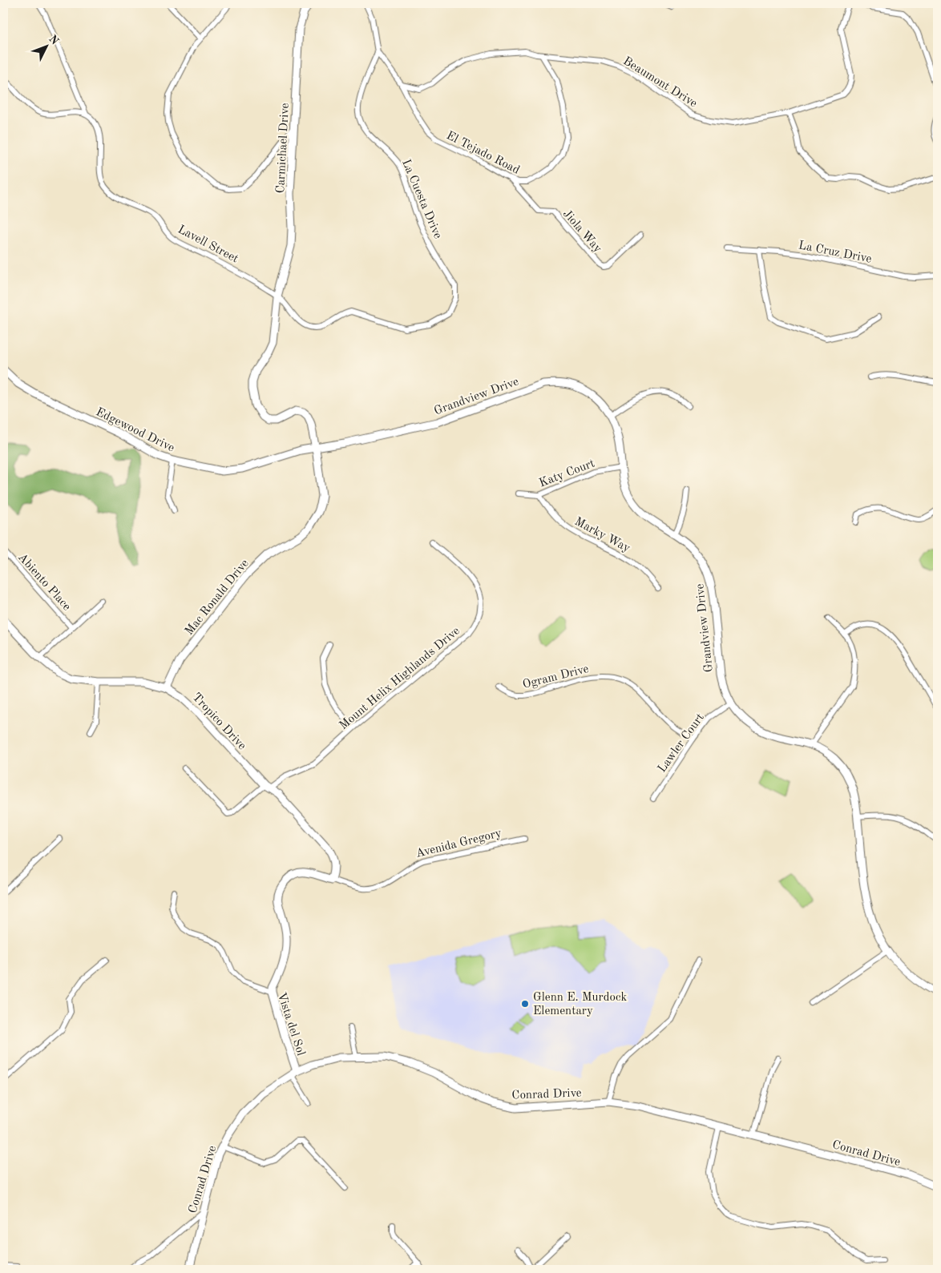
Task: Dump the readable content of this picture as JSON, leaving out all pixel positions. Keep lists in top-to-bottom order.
{
  "streets": {
    "street": [
      "Beaumont Drive",
      "Carmichael Drive",
      "El Tejado Road",
      "La Cuesta Drive",
      "Jiola Way",
      "Lavell Street",
      "La Cruz Drive",
      "Grandview Drive",
      "Edgewood Drive",
      "Katy Court",
      "Marky Way",
      "Abiento Place",
      "Mac Ronald Drive",
      "Ogram Drive",
      "Mount Helix Highlands Drive",
      "Tropico Drive",
      "Lawler Court",
      "Avenida Gregory",
      "Vista del Sol",
      "Conrad Drive"
    ]
  },
  "crossings": [
    ["Beaumont Drive", "El Tejado Road"],
    ["Carmichael Drive", "La Cuesta Drive"],
    ["Carmichael Drive", "Lavell Street"],
    ["El Tejado Road", "La Cuesta Drive"],
    ["El Tejado Road", "Jiola Way"],
    ["La Cuesta Drive", "Lavell Street"],
    ["Grandview Drive", "Edgewood Drive"],
    ["Grandview Drive", "Katy Court"],
    ["Grandview Drive", "Mac Ronald Drive"],
    ["Grandview Drive", "Lawler Court"],
    ["Edgewood Drive", "Mac Ronald Drive"],
    ["Katy Court", "Marky Way"],
    ["Abiento Place", "Tropico Drive"],
    ["Mac Ronald Drive", "Tropico Drive"],
    ["Ogram Drive", "Lawler Court"],
    ["Mount Helix Highlands Drive", "Tropico Drive"],
    ["Tropico Drive", "Avenida Gregory"],
    ["Avenida Gregory", "Vista del Sol"],
    ["Vista del Sol", "Conrad Drive"]
  ],
  "places": ["Glenn E. Murdock Elementary"],
  "north": "top right"
}
